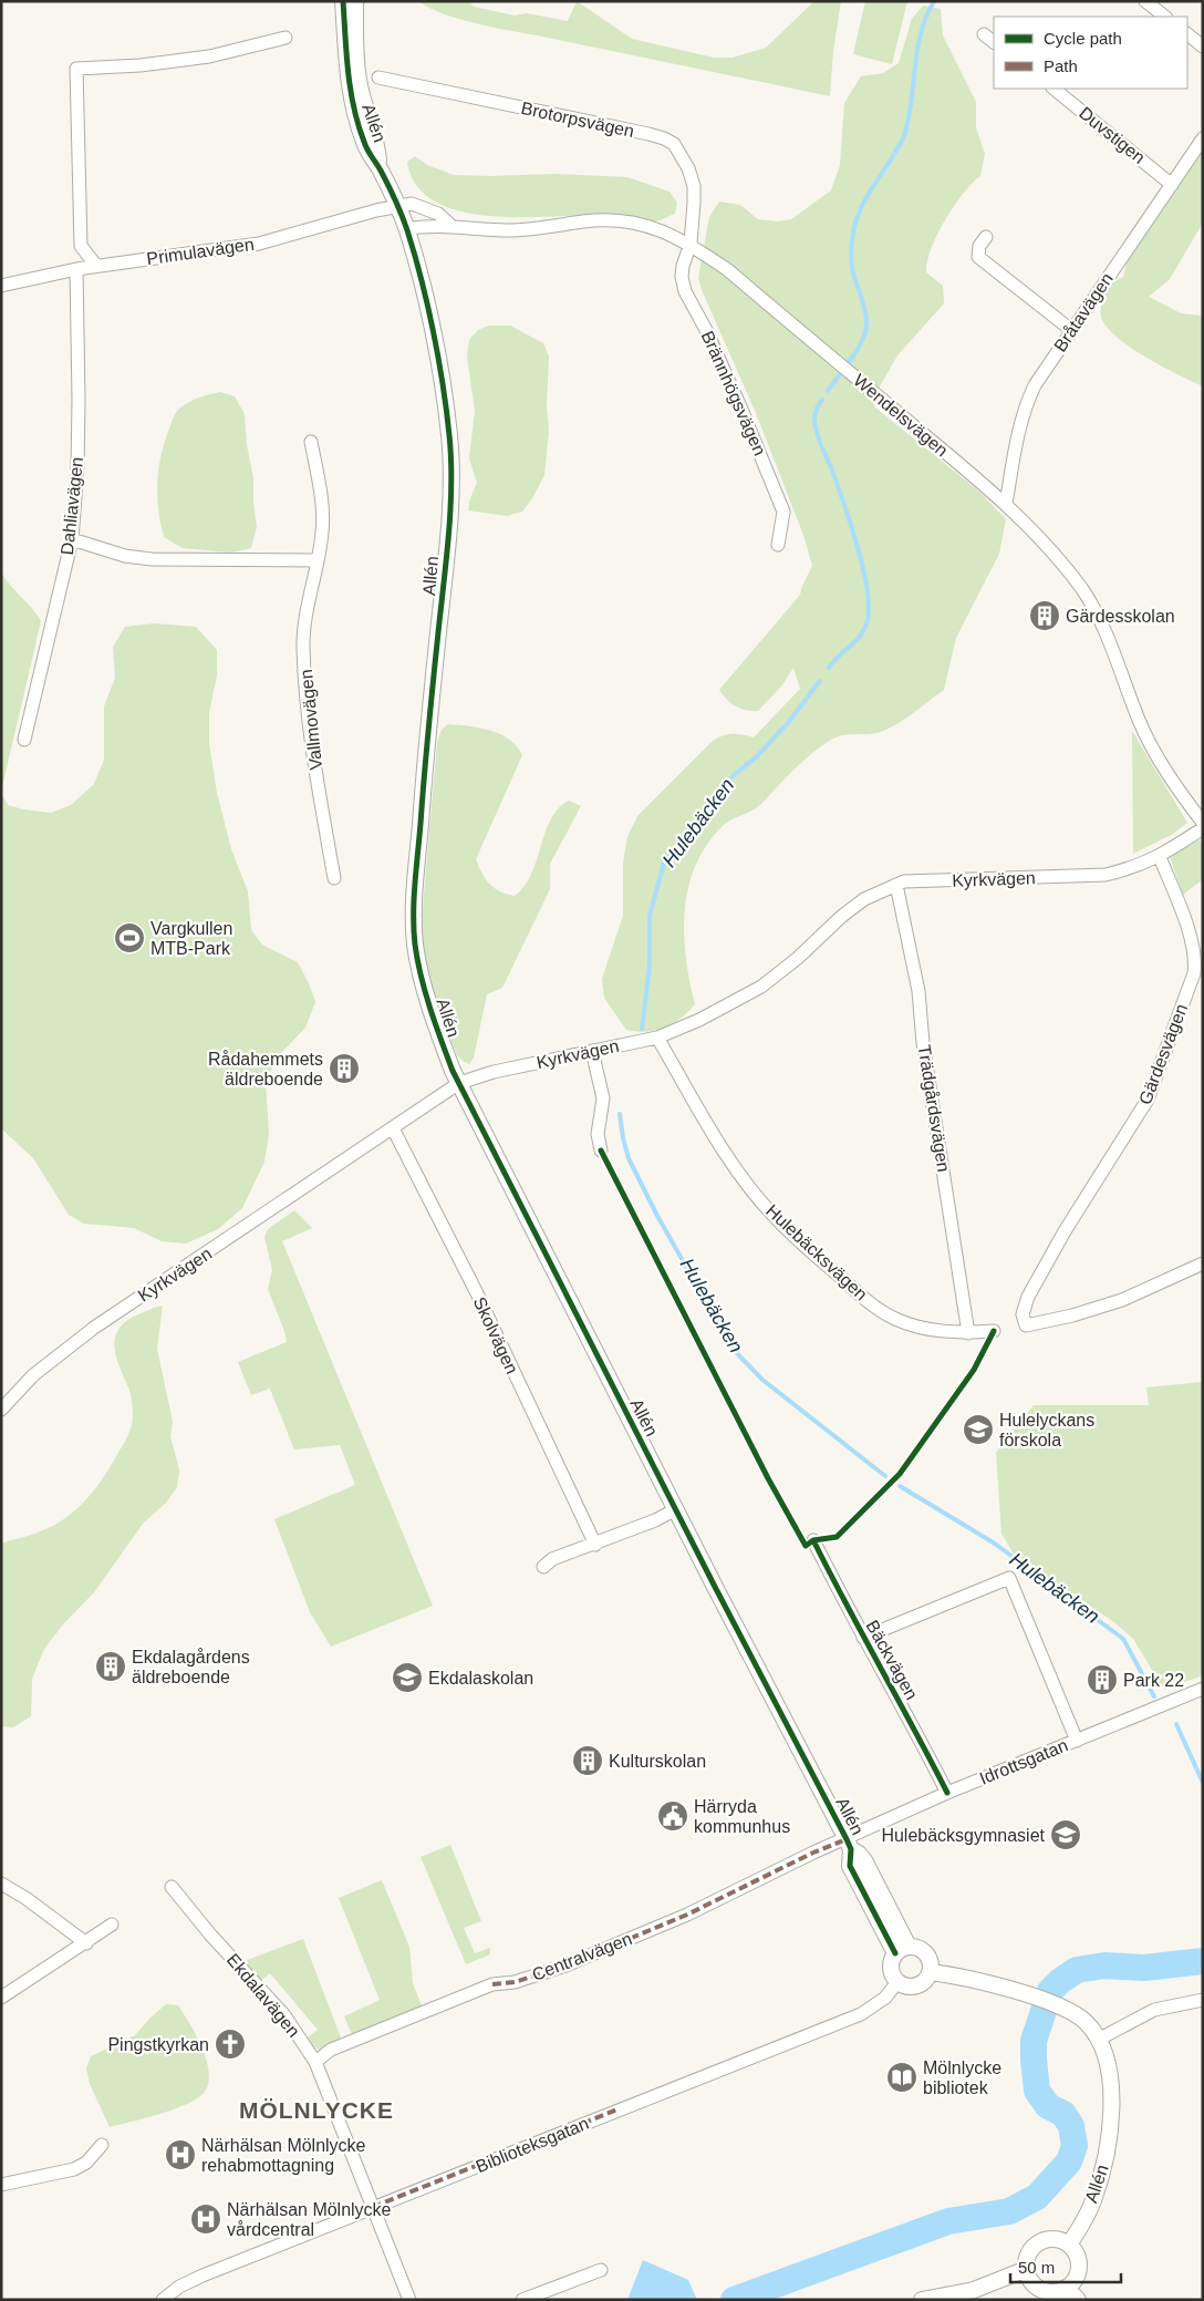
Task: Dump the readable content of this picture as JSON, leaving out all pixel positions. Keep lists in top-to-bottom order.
{
  "streets": {
    "street": [
      "Brotorpsvägen",
      "Allén",
      "Duvstigen",
      "Primulavägen",
      "Bråtavägen",
      "Brännhögsvägen",
      "Wendelsvägen",
      "Dahliavägen",
      "Vallmovägen",
      "Kyrkvägen",
      "Gärdesvägen",
      "Trädgårdsvägen",
      "Hulebäcksvägen",
      "Skolvägen",
      "Bäckvägen",
      "Idrottsgatan",
      "Centralvägen",
      "Ekdalavägen",
      "Biblioteksgatan"
    ]
  },
  "crossings": [
    ["Brotorpsvägen", "Brännhögsvägen"],
    ["Brotorpsvägen", "Wendelsvägen"],
    ["Allén", "Primulavägen"],
    ["Allén", "Wendelsvägen"],
    ["Allén", "Kyrkvägen"],
    ["Allén", "Idrottsgatan"],
    ["Allén", "Centralvägen"],
    ["Allén", "Biblioteksgatan"],
    ["Duvstigen", "Bråtavägen"],
    ["Primulavägen", "Dahliavägen"],
    ["Bråtavägen", "Wendelsvägen"],
    ["Brännhögsvägen", "Wendelsvägen"],
    ["Kyrkvägen", "Gärdesvägen"],
    ["Kyrkvägen", "Trädgårdsvägen"],
    ["Kyrkvägen", "Hulebäcksvägen"],
    ["Kyrkvägen", "Skolvägen"],
    ["Trädgårdsvägen", "Hulebäcksvägen"],
    ["Bäckvägen", "Idrottsgatan"],
    ["Idrottsgatan", "Centralvägen"],
    ["Centralvägen", "Ekdalavägen"],
    ["Ekdalavägen", "Biblioteksgatan"]
  ],
  "districts": ["MÖLNLYCKE"],
  "water": ["Hulebäcken"],
  "places": {
    "building": [
      "Gärdesskolan",
      "Rådahemmets äldreboende",
      "Ekdalagårdens äldreboende",
      "Park 22",
      "Kulturskolan"
    ],
    "sports": ["Vargkullen MTB-Park"],
    "school or university": ["Hulelyckans förskola", "Ekdalaskolan", "Hulebäcksgymnasiet"],
    "public building": ["Härryda kommunhus"],
    "church": ["Pingstkyrkan"],
    "library": ["Mölnlycke bibliotek"],
    "hospital": ["Närhälsan Mölnlycke rehabmottagning", "Närhälsan Mölnlycke vårdcentral"]
  },
  "legend": ["Cycle path", "Path"],
  "scale_bar": "50 m"
}
